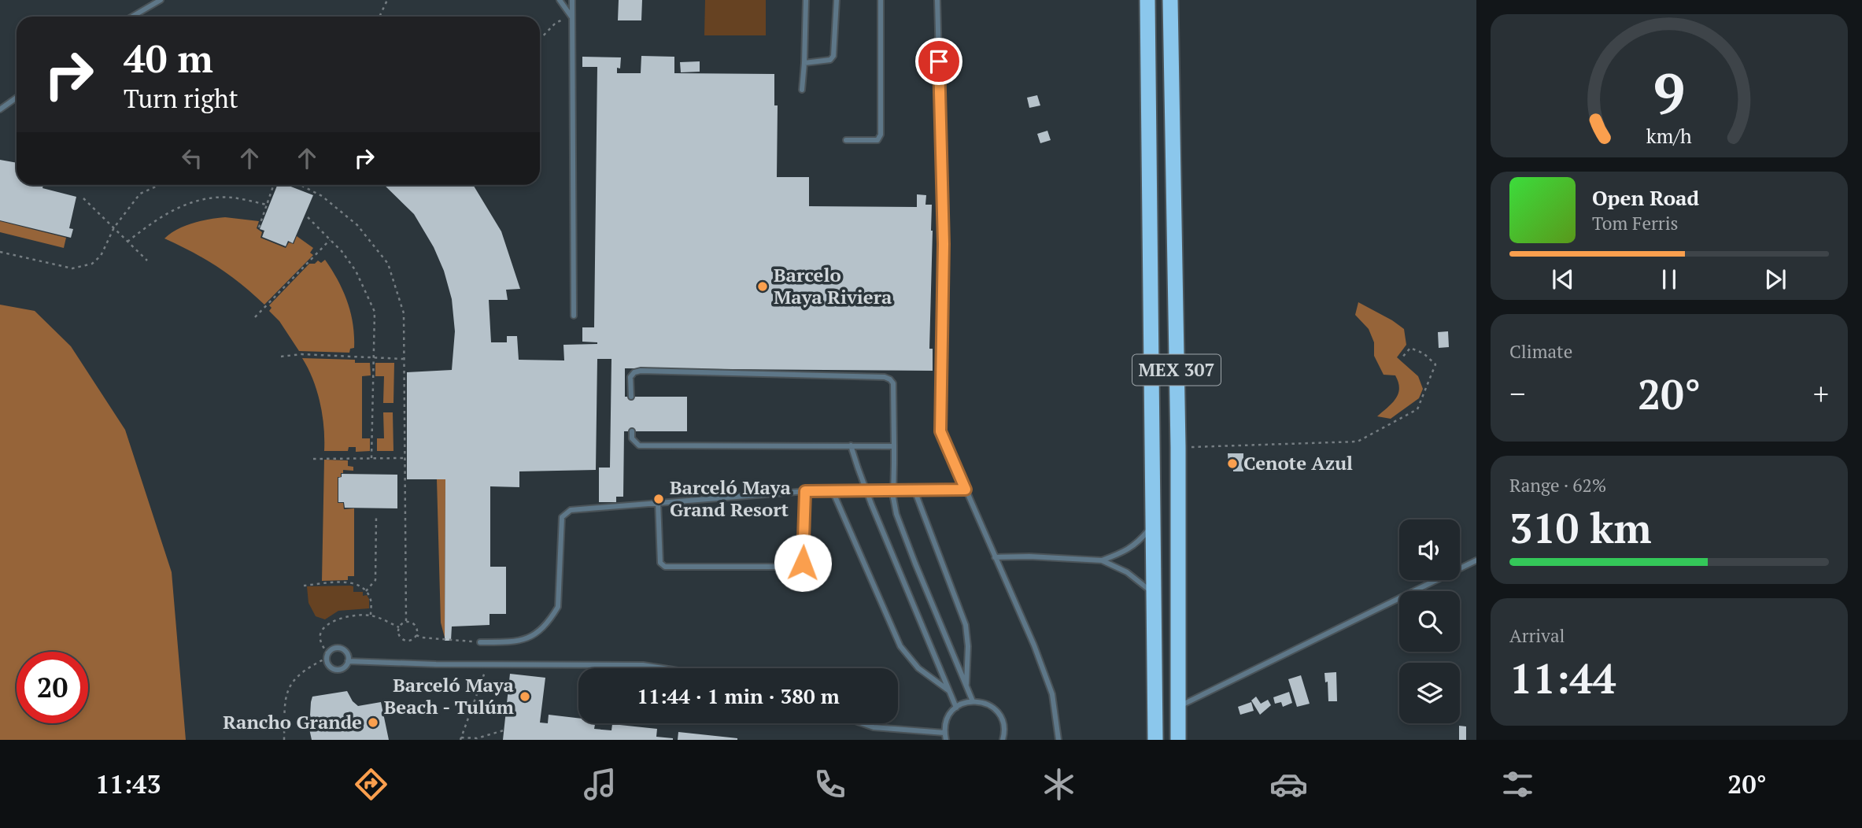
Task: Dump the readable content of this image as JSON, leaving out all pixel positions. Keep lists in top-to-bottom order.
{
  "streets": {
    "highway": ["MEX 307"]
  },
  "places": [
    "Barcelo Maya Riviera",
    "Cenote Azul",
    "Barceló Maya Grand Resort",
    "Barceló Maya Beach - Tulúm",
    "Rancho Grande"
  ],
  "page": {
    "turn": ["40 m", "Turn right"],
    "song": ["Open Road", "Tom Ferris"],
    "tile": [
      "Climate",
      ["Range · 62%", "310 km"],
      ["Arrival", "11:44"]
    ],
    "heat": ["−", "20°", "+"],
    "limit": "20",
    "trip": "11:44 · 1 min · 380 m",
    "tabs": ["11:43", "20°"],
    "gauge": ["9", "km/h"]
  }
}
